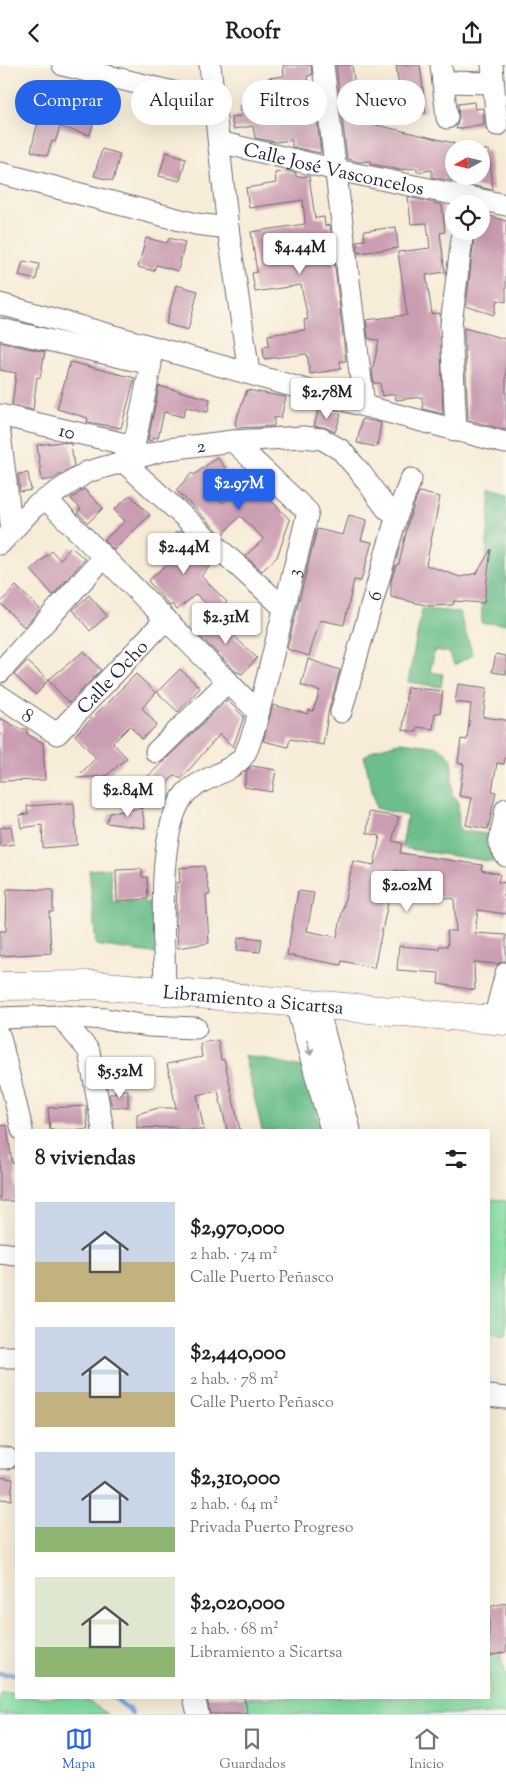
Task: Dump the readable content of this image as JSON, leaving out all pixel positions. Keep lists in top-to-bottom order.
{
  "streets": {
    "main road": ["Libramiento a Sicartsa"],
    "street": [
      "Calle José Vasconcelos",
      "10",
      "2",
      "3",
      "6",
      "Calle Ocho",
      "8"
    ]
  },
  "crossings": [
    ["10", "2"],
    ["2", "3"],
    ["2", "6"],
    ["3", "Libramiento a Sicartsa"],
    ["Calle Ocho", "8"]
  ],
  "north": "left",
  "page": {
    "header": "Roofr",
    "chip": [
      "Comprar",
      "Alquilar",
      "Filtros",
      "Nuevo"
    ],
    "price": [
      "$4.44M",
      "$2.78M",
      "$2.97M",
      "$2.44M",
      "$2.31M",
      "$2.84M",
      "$2.02M",
      "$5.52M"
    ],
    "heading": "8 viviendas",
    "list": [
      {
        "name": "$2,970,000",
        "note": "2 hab. · 74 m² · Calle Puerto Peñasco"
      },
      {
        "name": "$2,440,000",
        "note": "2 hab. · 78 m² · Calle Puerto Peñasco"
      },
      {
        "name": "$2,310,000",
        "note": "2 hab. · 64 m² · Privada Puerto Progreso"
      },
      {
        "name": "$2,020,000",
        "note": "2 hab. · 68 m² · Libramiento a Sicartsa"
      }
    ],
    "tabs": ["Mapa", "Guardados", "Inicio"]
  }
}
